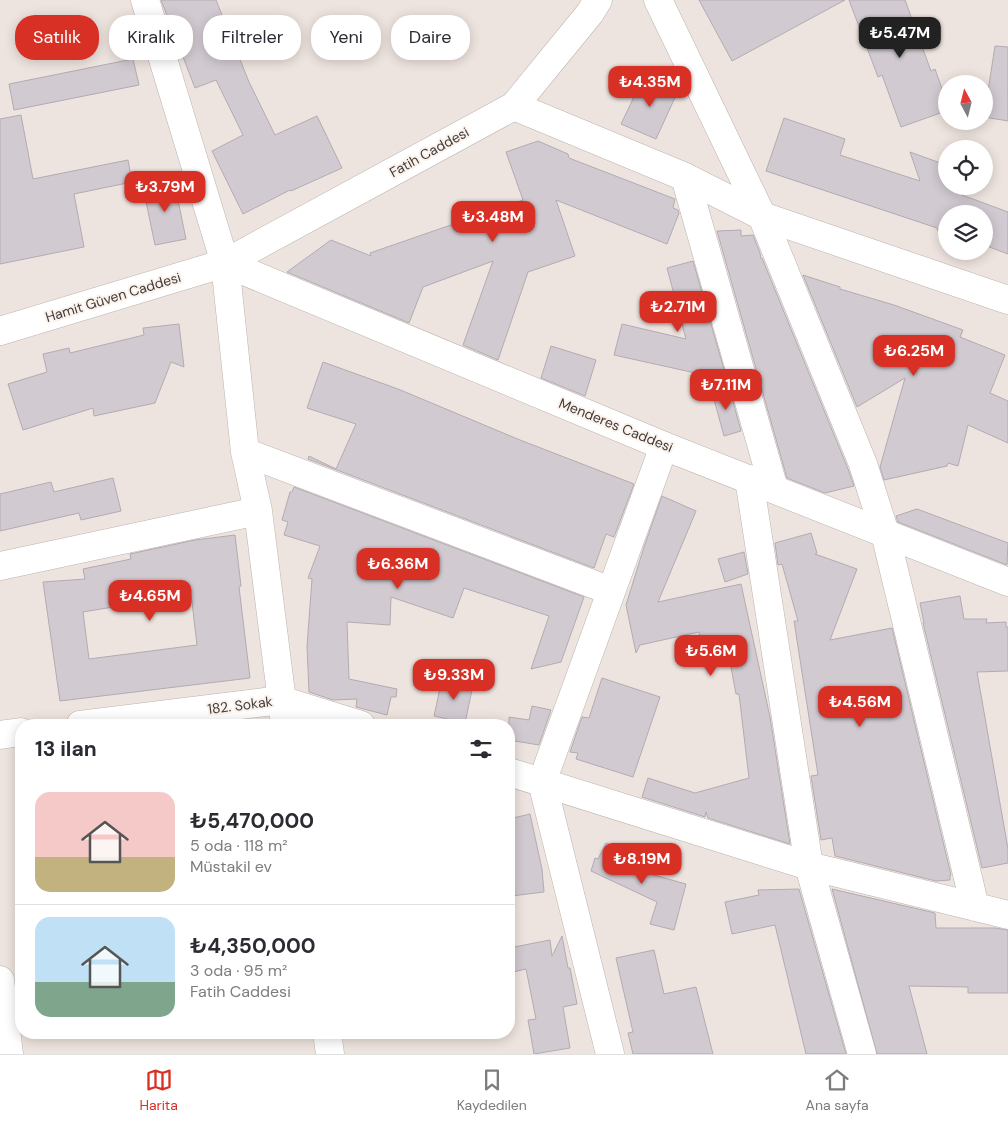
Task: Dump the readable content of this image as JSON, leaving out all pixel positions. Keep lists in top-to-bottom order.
{
  "streets": {
    "street": [
      "Fatih Caddesi",
      "Hamit Güven Caddesi",
      "Menderes Caddesi",
      "182. Sokak"
    ]
  },
  "crossings": [
    ["Fatih Caddesi", "Hamit Güven Caddesi"],
    ["Fatih Caddesi", "Menderes Caddesi"],
    ["Hamit Güven Caddesi", "Menderes Caddesi"]
  ],
  "north": "top",
  "page": {
    "chip": [
      "Satılık",
      "Kiralık",
      "Filtreler",
      "Yeni",
      "Daire"
    ],
    "price": [
      "₺5.47M",
      "₺4.35M",
      "₺3.79M",
      "₺3.48M",
      "₺2.71M",
      "₺6.25M",
      "₺7.11M",
      "₺6.36M",
      "₺4.65M",
      "₺5.6M",
      "₺9.33M",
      "₺4.56M",
      "₺8.19M"
    ],
    "heading": "13 ilan",
    "list": [
      {
        "name": "₺5,470,000",
        "note": "5 oda · 118 m² · Müstakil ev"
      },
      {
        "name": "₺4,350,000",
        "note": "3 oda · 95 m² · Fatih Caddesi"
      }
    ],
    "tabs": ["Harita", "Kaydedilen", "Ana sayfa"]
  }
}
